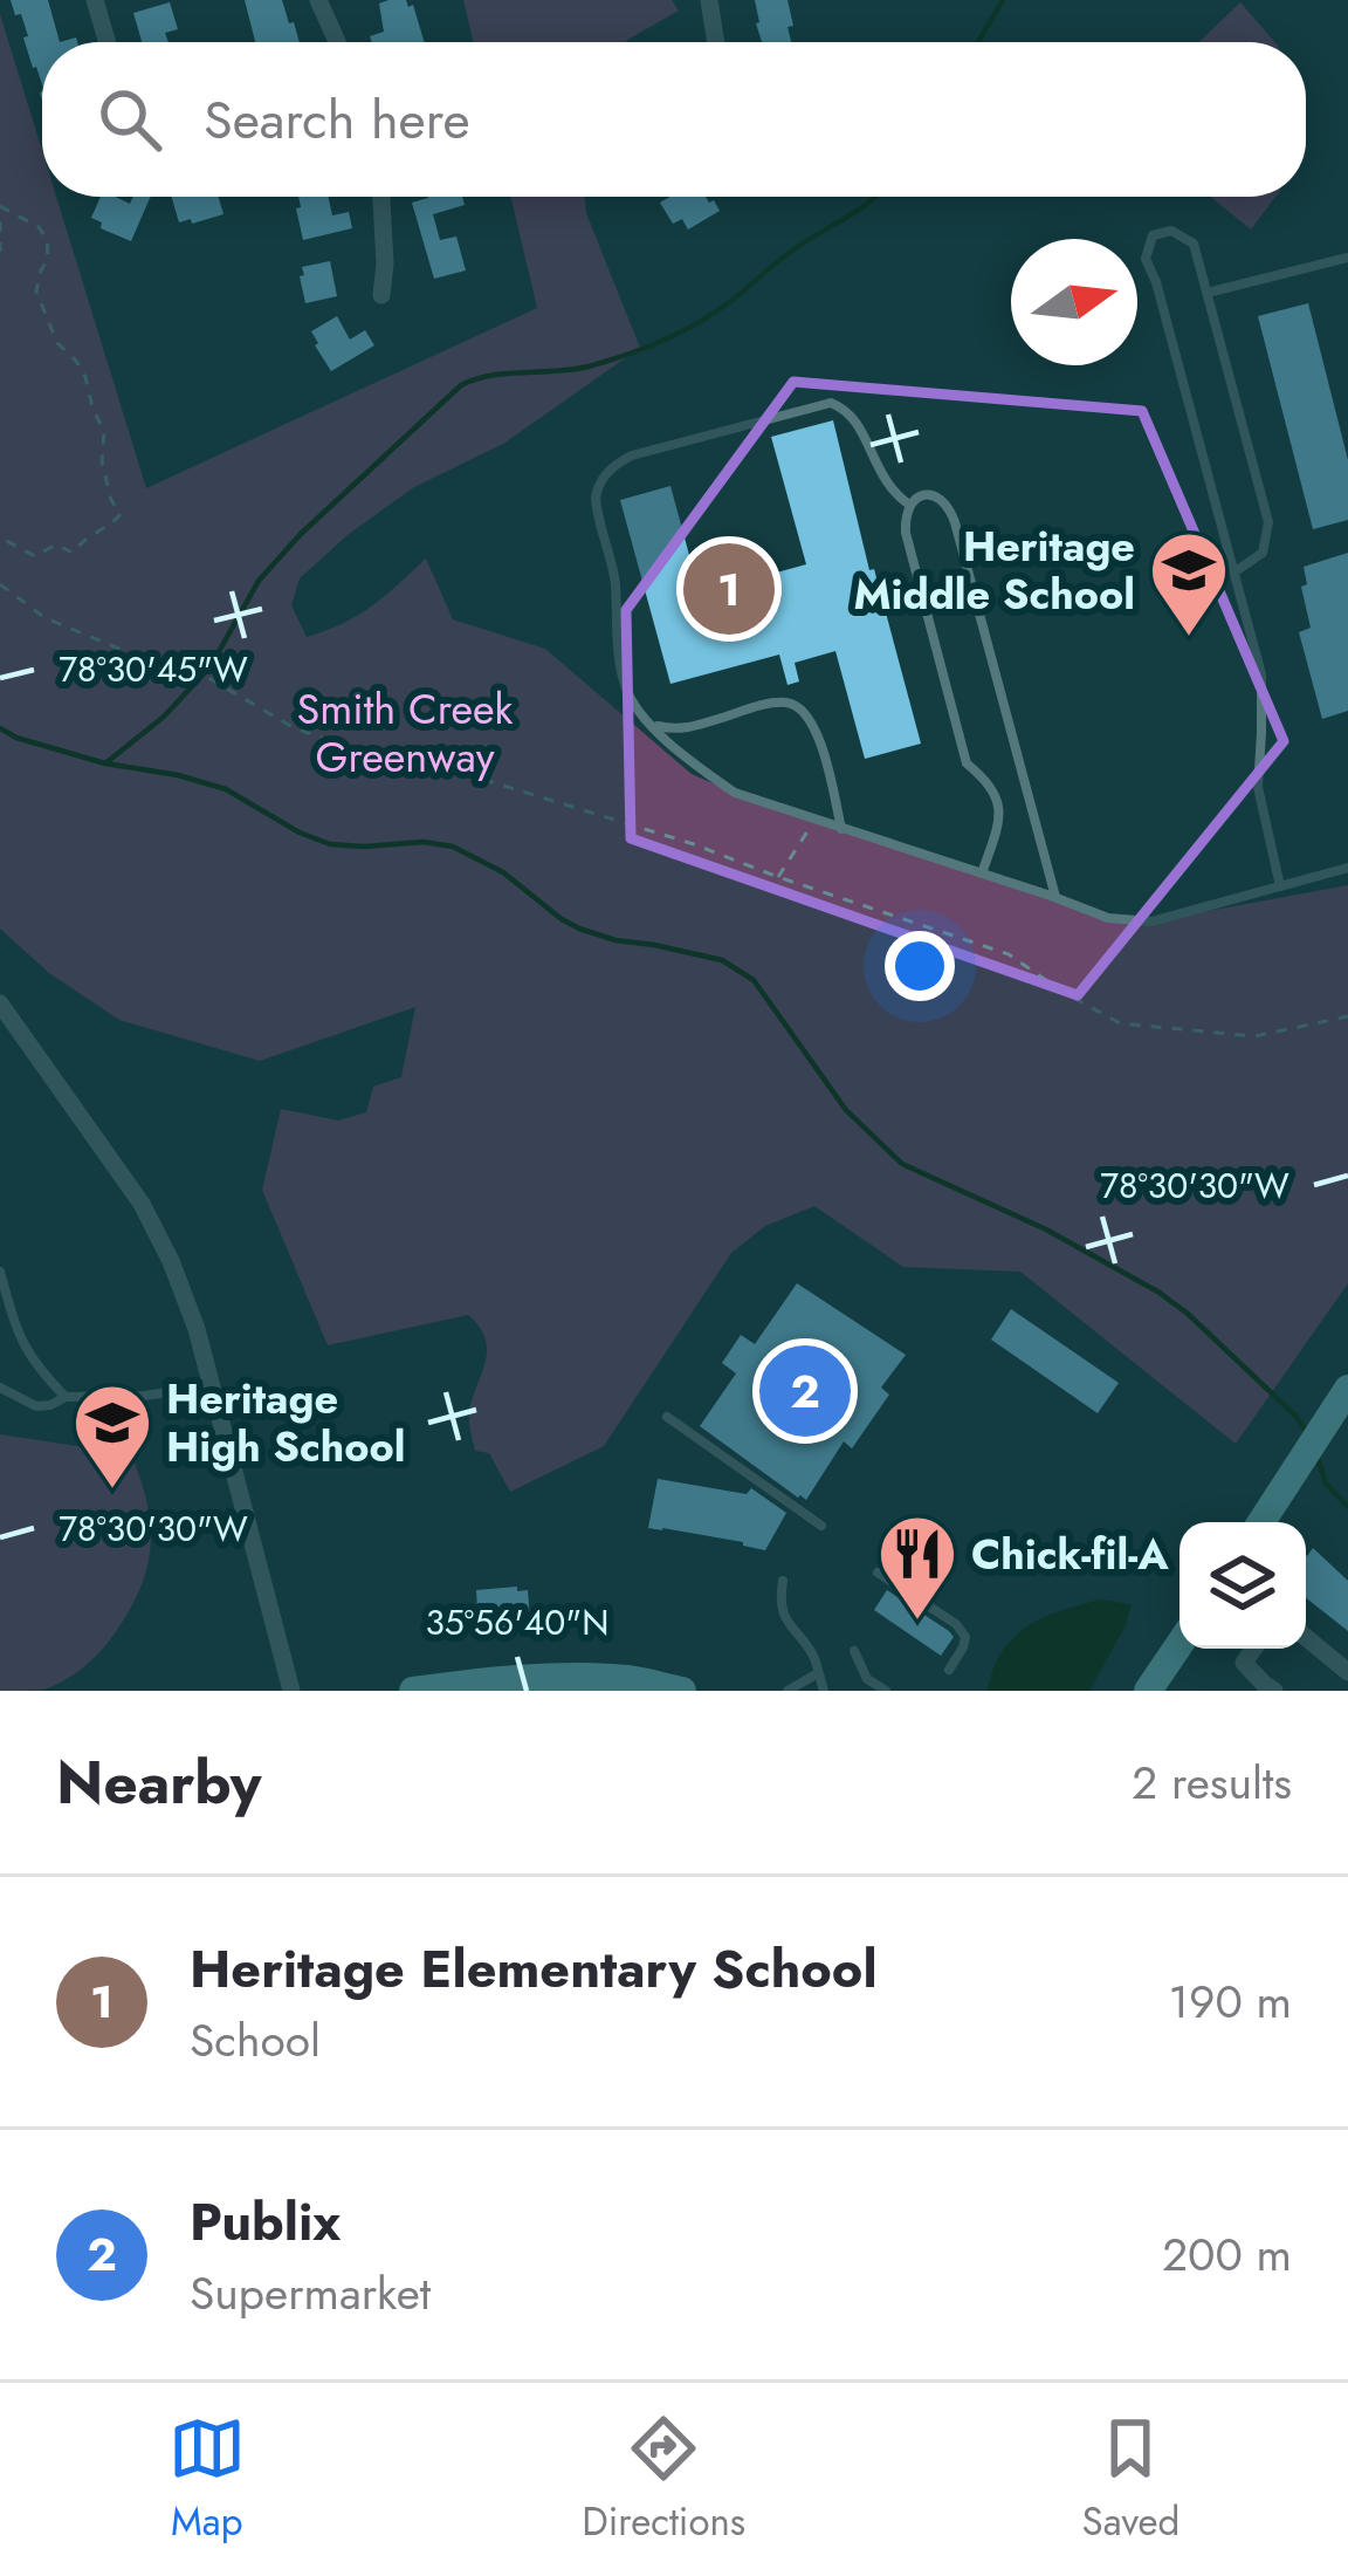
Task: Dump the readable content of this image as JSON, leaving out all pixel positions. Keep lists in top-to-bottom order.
{
  "parks": ["Smith Creek Greenway"],
  "places": {
    "school or university": ["Heritage Middle School", "Heritage High School"],
    "restaurant": ["Chick-fil-A"]
  },
  "north": "right",
  "page": {
    "search": "Search here",
    "pins": ["1", "2"],
    "heading": ["Nearby", "2 results"],
    "list": [
      {
        "mark": "1",
        "name": "Heritage Elementary School",
        "note": "School",
        "value": "190 m"
      },
      {
        "mark": "2",
        "name": "Publix",
        "note": "Supermarket",
        "value": "200 m"
      }
    ],
    "nav": ["Map", "Directions", "Saved"]
  },
  "coordinates": ["78°30'45\"W", "78°30'30\"W", "35°56'40\"N"]
}
